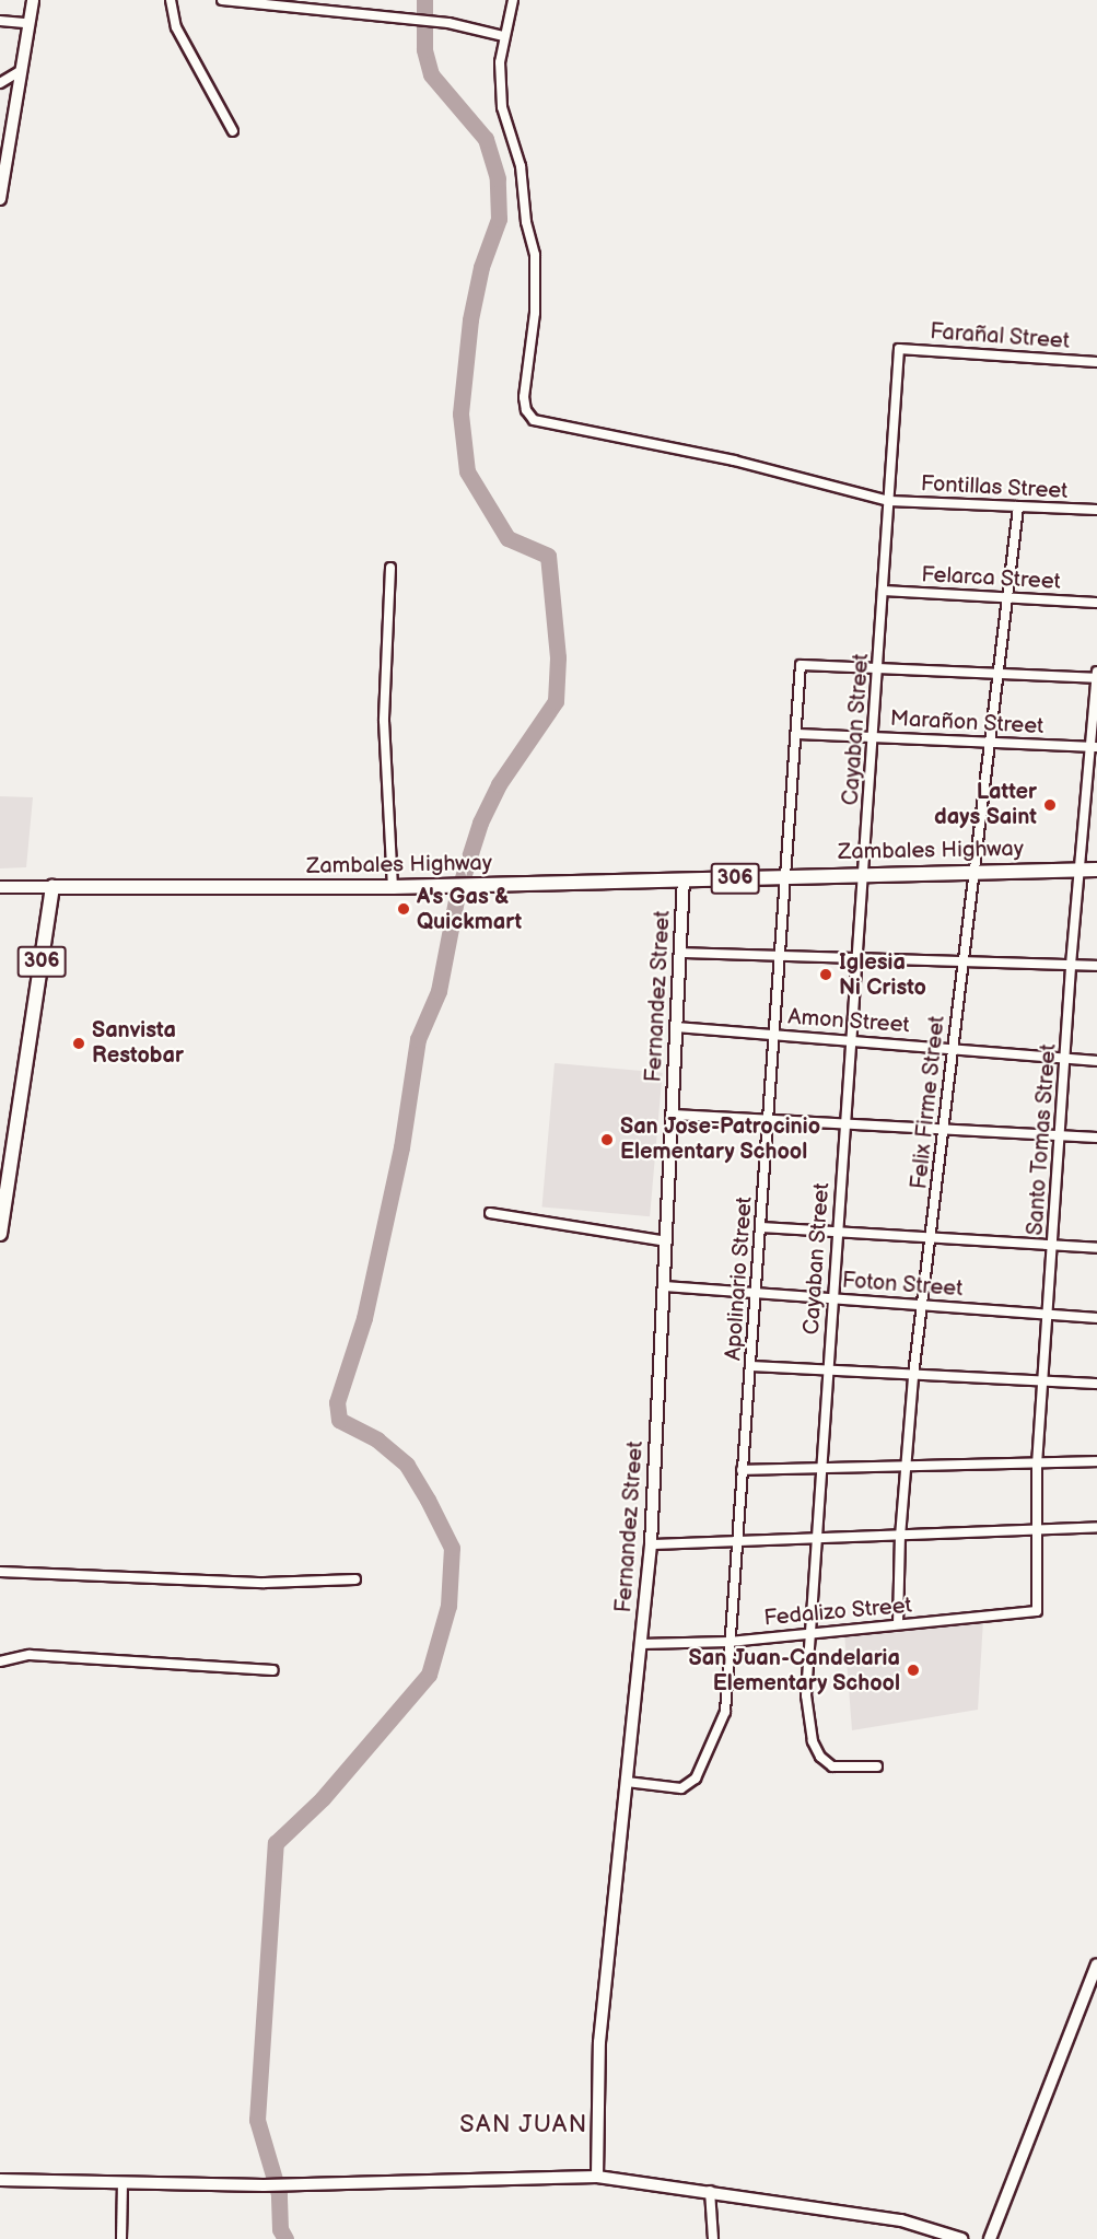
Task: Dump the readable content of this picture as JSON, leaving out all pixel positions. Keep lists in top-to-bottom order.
{
  "streets": {
    "main road": ["Zambales Highway", "306"],
    "street": [
      "Farañal Street",
      "Fontillas Street",
      "Felarca Street",
      "Marañon Street",
      "Cayaban Street",
      "Fernandez Street",
      "Amon Street",
      "Felix Firme Street",
      "Santo Tomas Street",
      "Apolinario Street",
      "Foton Street",
      "Fedalizo Street"
    ]
  },
  "crossings": [
    ["Farañal Street", "Cayaban Street"],
    ["Fontillas Street", "Cayaban Street"],
    ["Fontillas Street", "Felix Firme Street"],
    ["Felarca Street", "Cayaban Street"],
    ["Felarca Street", "Felix Firme Street"],
    ["Marañon Street", "Cayaban Street"],
    ["Marañon Street", "Felix Firme Street"],
    ["Marañon Street", "Santo Tomas Street"],
    ["Marañon Street", "Apolinario Street"],
    ["Cayaban Street", "Zambales Highway"],
    ["Cayaban Street", "Amon Street"],
    ["Cayaban Street", "Apolinario Street"],
    ["Cayaban Street", "Foton Street"],
    ["Cayaban Street", "Fedalizo Street"],
    ["Zambales Highway", "306"],
    ["Zambales Highway", "Fernandez Street"],
    ["Zambales Highway", "Felix Firme Street"],
    ["Zambales Highway", "Santo Tomas Street"],
    ["Zambales Highway", "Apolinario Street"],
    ["Fernandez Street", "Amon Street"],
    ["Fernandez Street", "Apolinario Street"],
    ["Fernandez Street", "Foton Street"],
    ["Fernandez Street", "Fedalizo Street"],
    ["Amon Street", "Felix Firme Street"],
    ["Amon Street", "Santo Tomas Street"],
    ["Amon Street", "Apolinario Street"],
    ["Felix Firme Street", "Foton Street"],
    ["Felix Firme Street", "Fedalizo Street"],
    ["Santo Tomas Street", "Foton Street"],
    ["Santo Tomas Street", "Fedalizo Street"],
    ["Apolinario Street", "Foton Street"],
    ["Apolinario Street", "Fedalizo Street"]
  ],
  "districts": ["SAN JUAN"],
  "places": [
    "Latter days Saint",
    "A's Gas & Quickmart",
    "Iglesia Ni Cristo",
    "Sanvista Restobar",
    "San Jose-Patrocinio Elementary School",
    "San Juan-Candelaria Elementary School"
  ]
}
